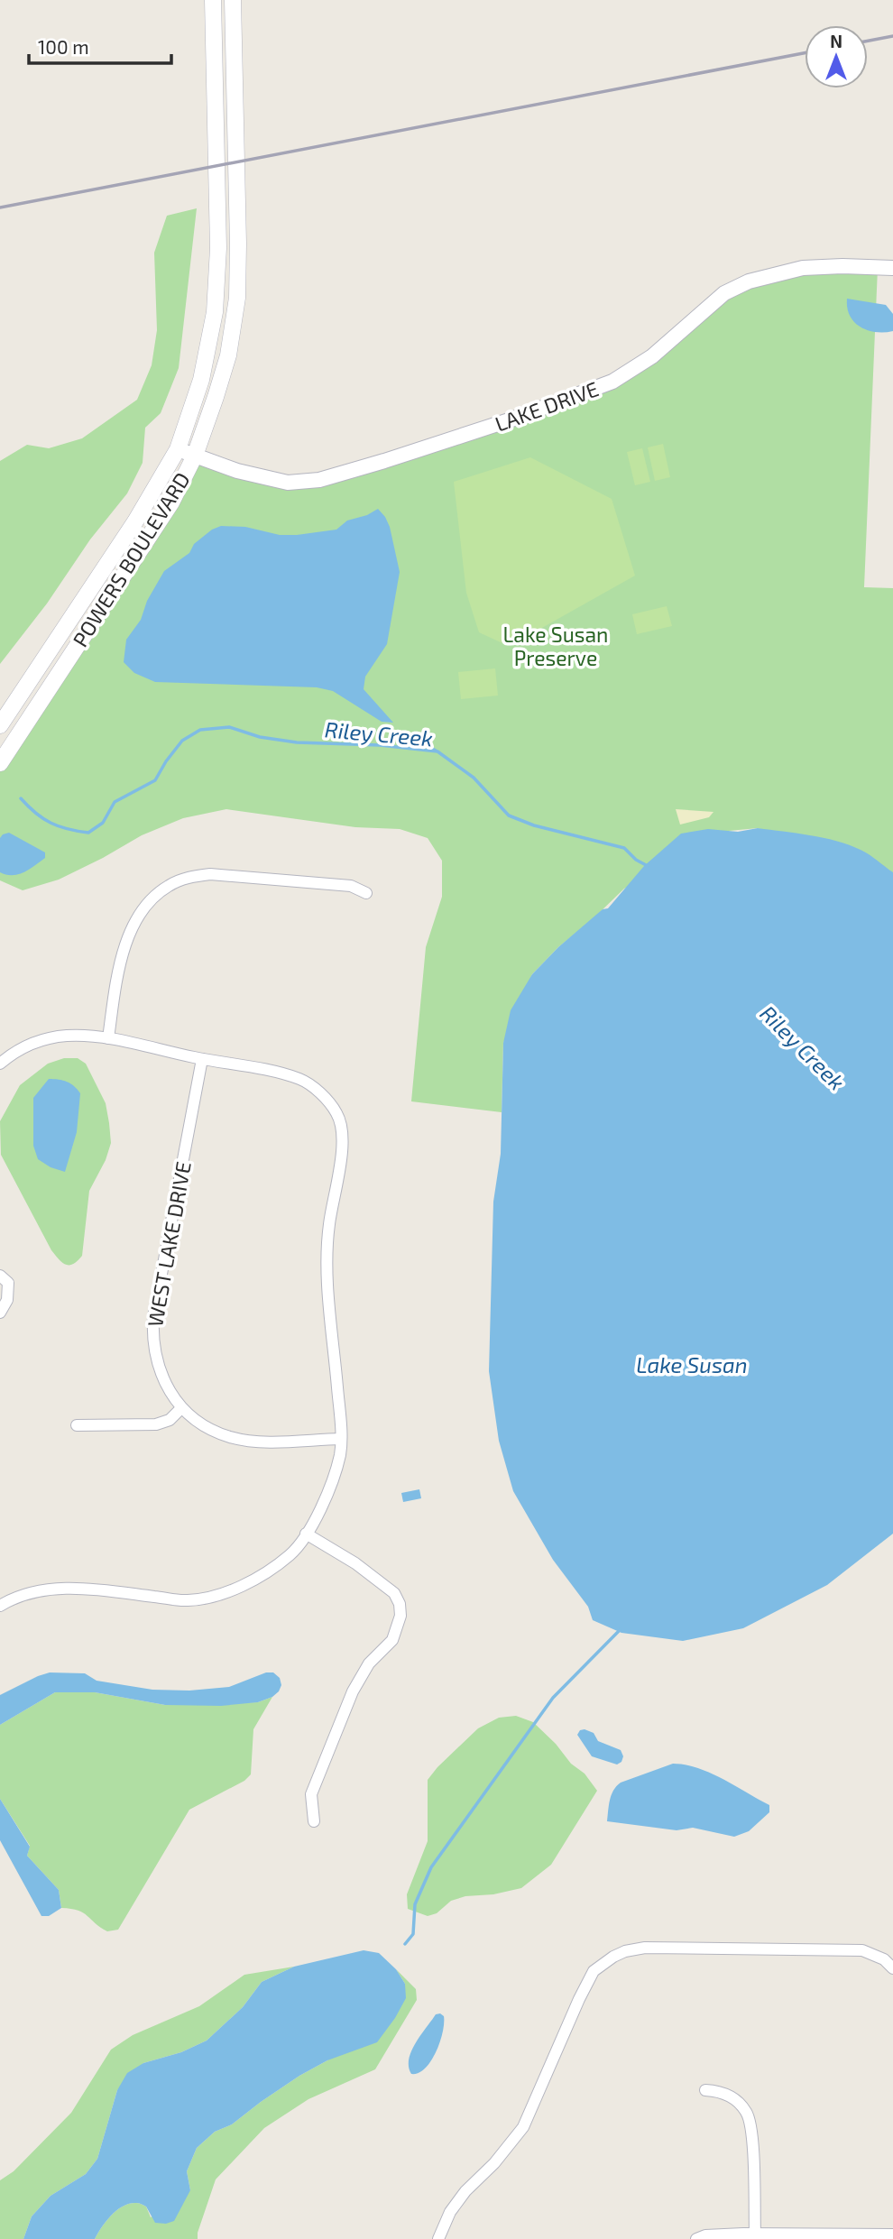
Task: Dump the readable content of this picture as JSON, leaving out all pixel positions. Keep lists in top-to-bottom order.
{
  "streets": {
    "main road": ["POWERS BOULEVARD"],
    "street": ["LAKE DRIVE", "WEST LAKE DRIVE"]
  },
  "crossings": [
    ["LAKE DRIVE", "POWERS BOULEVARD"]
  ],
  "water": ["Riley Creek", "Lake Susan"],
  "parks": ["Lake Susan Preserve"],
  "scale_bar": "100 m",
  "north": "top"
}
